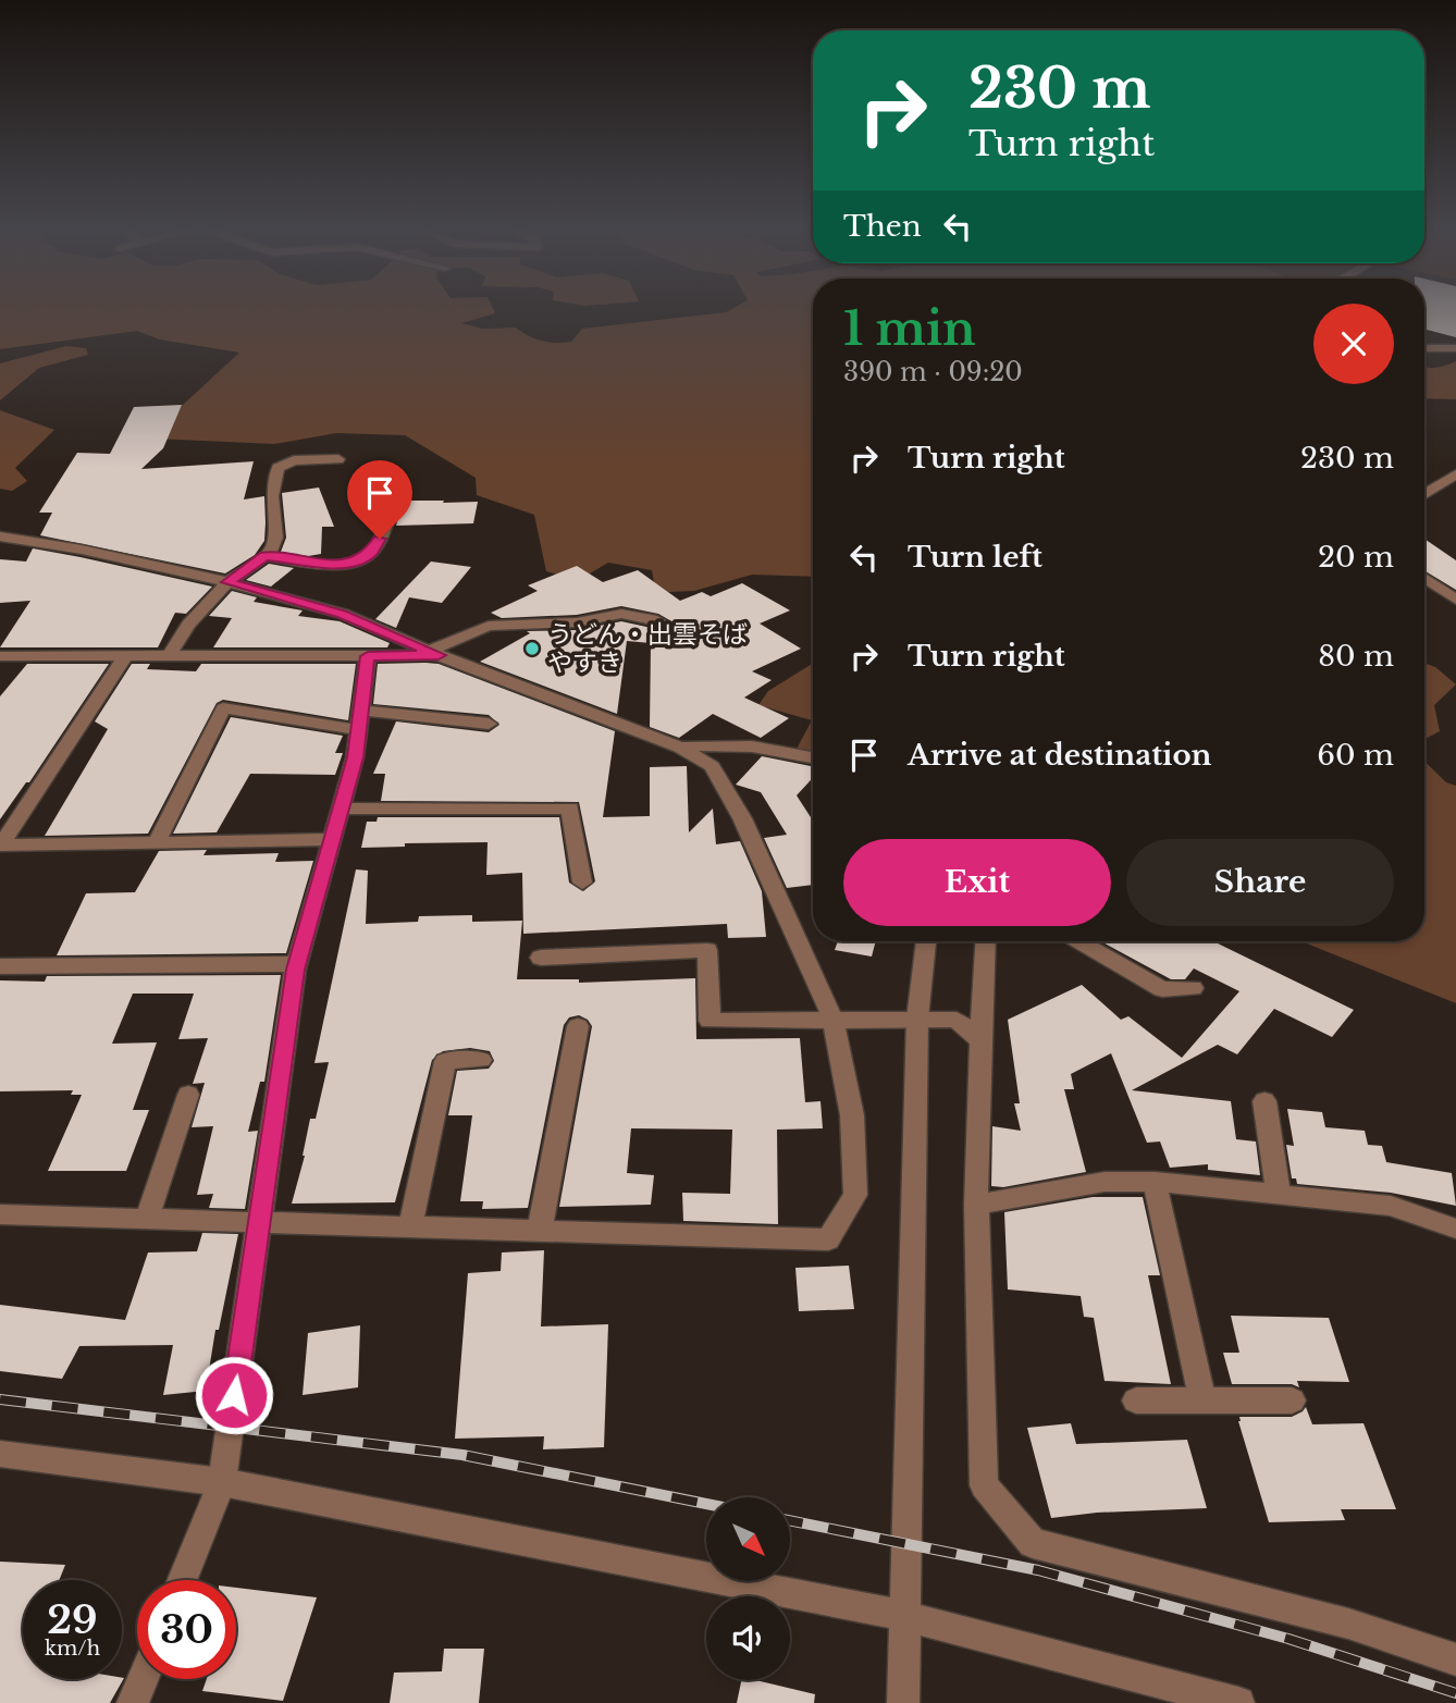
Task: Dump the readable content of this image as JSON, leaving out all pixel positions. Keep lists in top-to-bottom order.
{
  "places": ["うどん・出雲そば やすき"],
  "north": "bottom right",
  "page": {
    "turn": ["230 m", "Turn right"],
    "then": "Then",
    "heading": ["1 min", "390 m · 09:20"],
    "list": [
      {
        "name": "Turn right",
        "value": "230 m"
      },
      {
        "name": "Turn left",
        "value": "20 m"
      },
      {
        "name": "Turn right",
        "value": "80 m"
      },
      {
        "name": "Arrive at destination",
        "value": "60 m"
      }
    ],
    "buttons": ["Exit", "Share"],
    "speed": "29 km/h",
    "limit": "30"
  }
}
